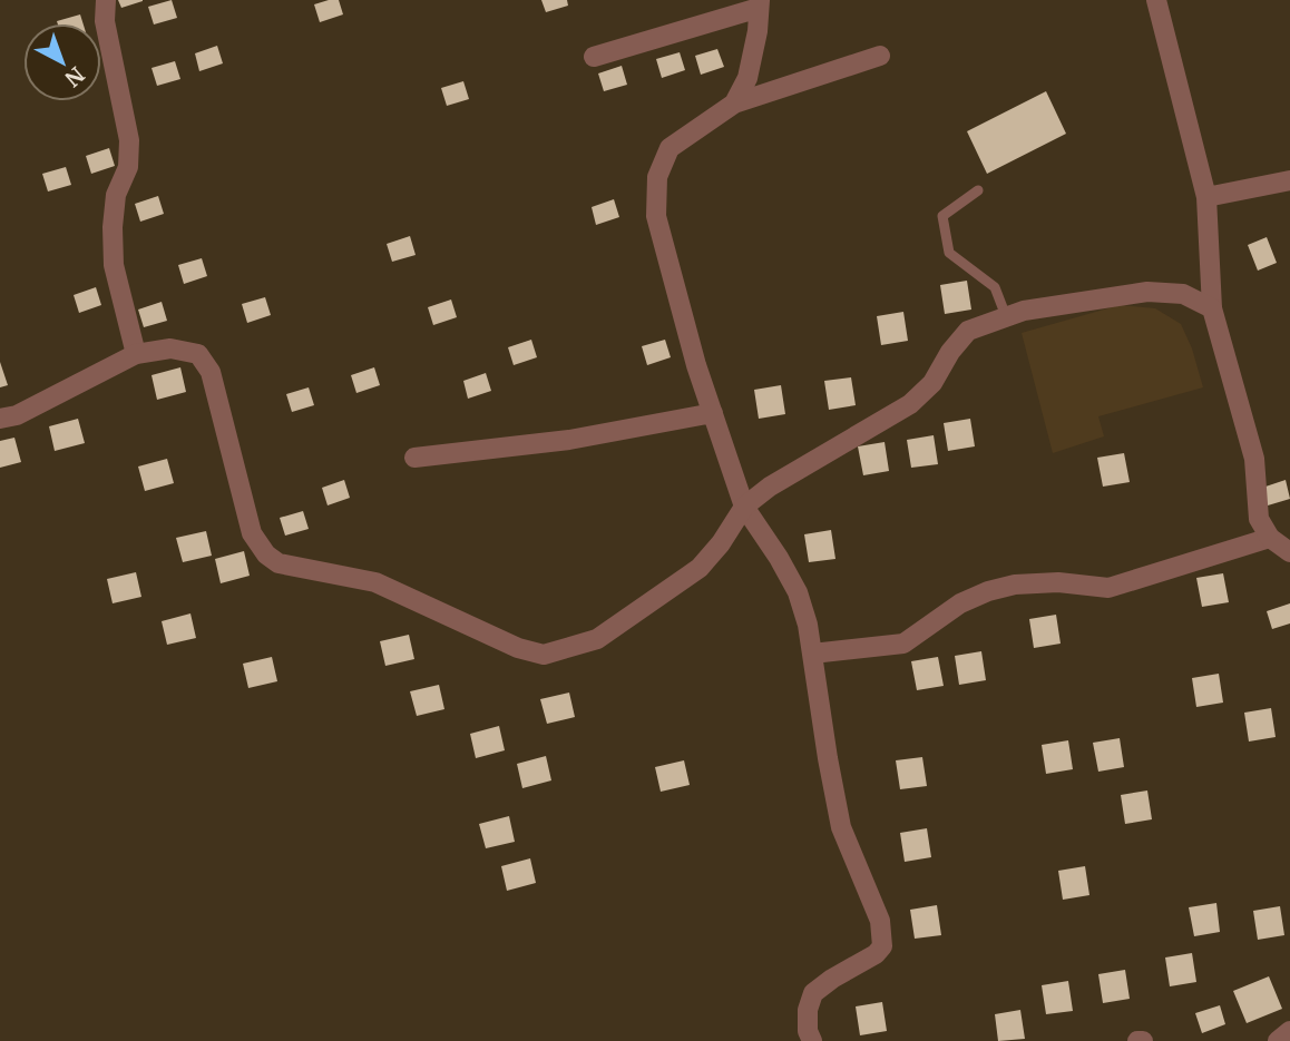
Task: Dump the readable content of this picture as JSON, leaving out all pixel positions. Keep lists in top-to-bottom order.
{
  "north": "bottom right"
}
